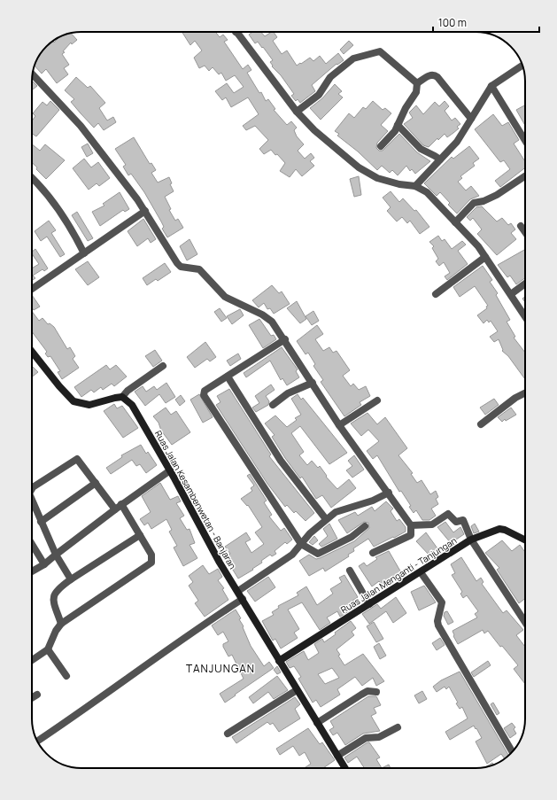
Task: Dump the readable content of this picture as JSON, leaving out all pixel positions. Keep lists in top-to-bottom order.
{
  "streets": {
    "main road": ["Ruas Jalan Kesambenwetan - Banjaran", "Ruas Jalan Menganti - Tanjungan"]
  },
  "crossings": [
    ["Ruas Jalan Kesambenwetan - Banjaran", "Ruas Jalan Menganti - Tanjungan"]
  ],
  "districts": ["TANJUNGAN"],
  "scale_bar": "100 m"
}
